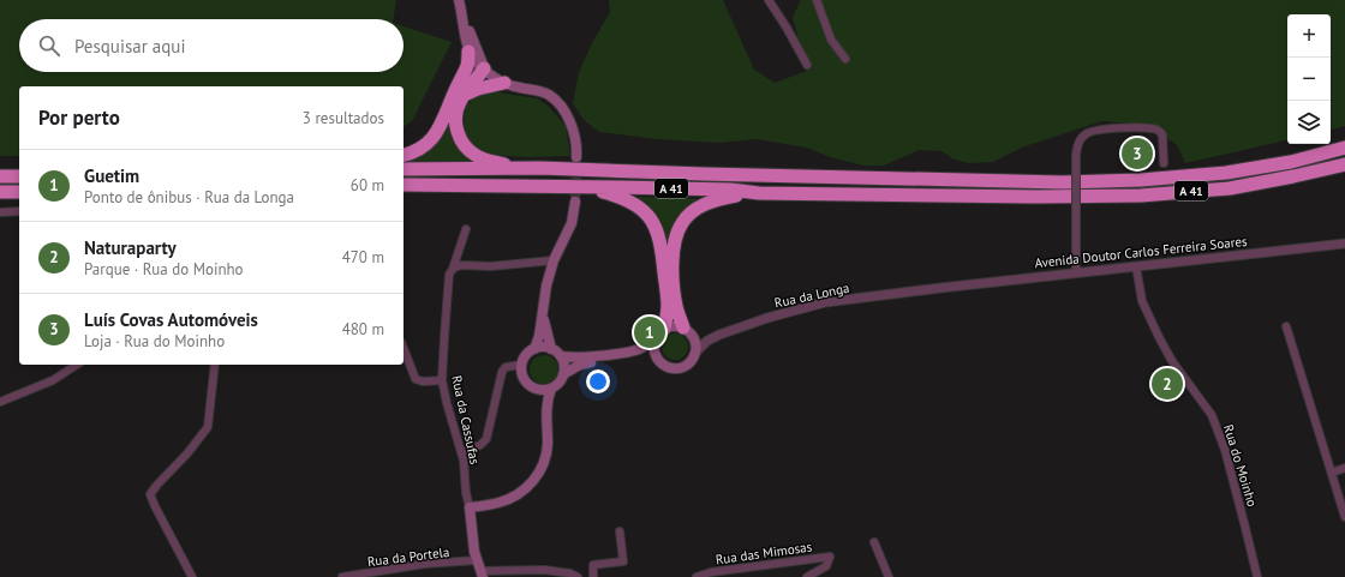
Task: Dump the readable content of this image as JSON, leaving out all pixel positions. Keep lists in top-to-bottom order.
{
  "streets": {
    "highway": ["A 41"],
    "main road": ["Rua da Longa", "Rua da Cassufas"],
    "street": [
      "Avenida Doutor Carlos Ferreira Soares",
      "Rua do Moinho",
      "Rua das Mimosas",
      "Rua da Portela"
    ]
  },
  "crossings": [
    ["Avenida Doutor Carlos Ferreira Soares", "Rua da Longa"],
    ["Avenida Doutor Carlos Ferreira Soares", "Rua do Moinho"],
    ["Rua da Cassufas", "Rua da Portela"]
  ],
  "page": {
    "map_buttons": ["+", "−"],
    "search": "Pesquisar aqui",
    "heading": ["Por perto", "3 resultados"],
    "pins": ["3", "1", "2"],
    "list": [
      {
        "mark": "1",
        "name": "Guetim",
        "note": "Ponto de ônibus · Rua da Longa",
        "value": "60 m"
      },
      {
        "mark": "2",
        "name": "Naturaparty",
        "note": "Parque · Rua do Moinho",
        "value": "470 m"
      },
      {
        "mark": "3",
        "name": "Luís Covas Automóveis",
        "note": "Loja · Rua do Moinho",
        "value": "480 m"
      }
    ]
  }
}
